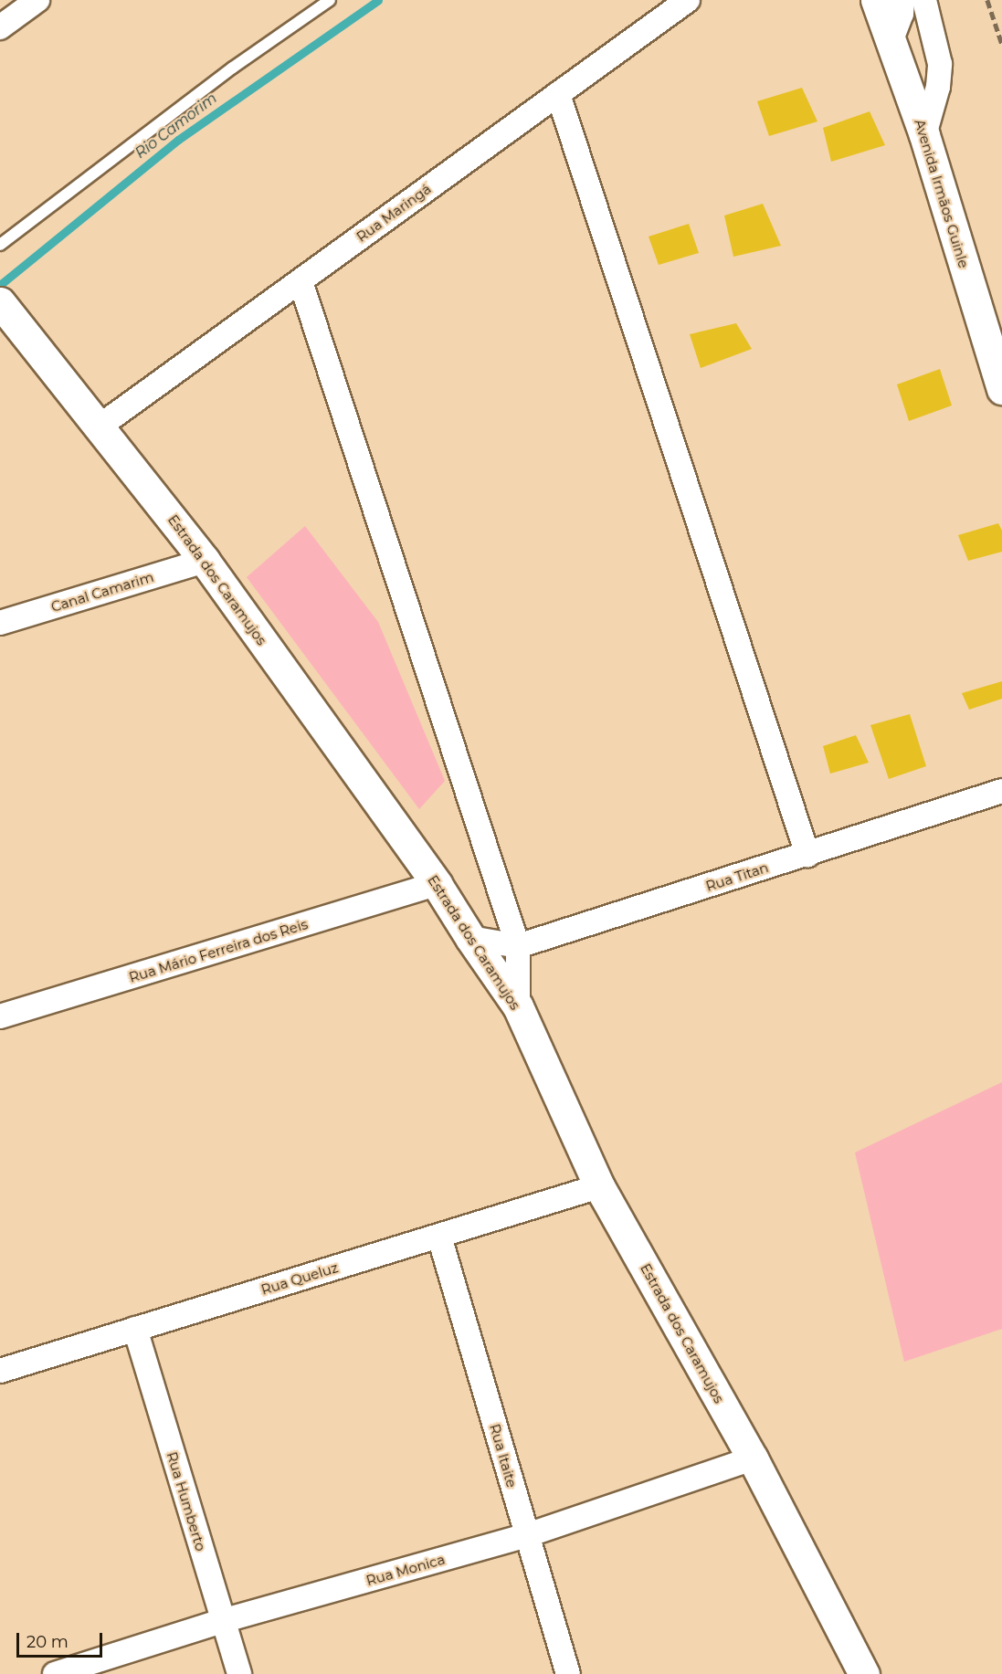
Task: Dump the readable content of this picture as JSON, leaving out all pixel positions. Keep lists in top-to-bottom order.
{
  "streets": {
    "street": [
      "Avenida Irmãos Guinle",
      "Rua Maringá",
      "Estrada dos Caramujos",
      "Canal Camarim",
      "Rua Titan",
      "Rua Mário Ferreira dos Reis",
      "Rua Queluz",
      "Rua Itaite",
      "Rua Humberto",
      "Rua Monica"
    ]
  },
  "crossings": [
    ["Rua Maringá", "Estrada dos Caramujos"],
    ["Estrada dos Caramujos", "Canal Camarim"],
    ["Estrada dos Caramujos", "Rua Titan"],
    ["Estrada dos Caramujos", "Rua Mário Ferreira dos Reis"],
    ["Estrada dos Caramujos", "Rua Queluz"],
    ["Estrada dos Caramujos", "Rua Monica"],
    ["Rua Queluz", "Rua Itaite"],
    ["Rua Queluz", "Rua Humberto"],
    ["Rua Itaite", "Rua Monica"],
    ["Rua Humberto", "Rua Monica"]
  ],
  "water": ["Rio Camorim"],
  "scale_bar": "20 m"
}
